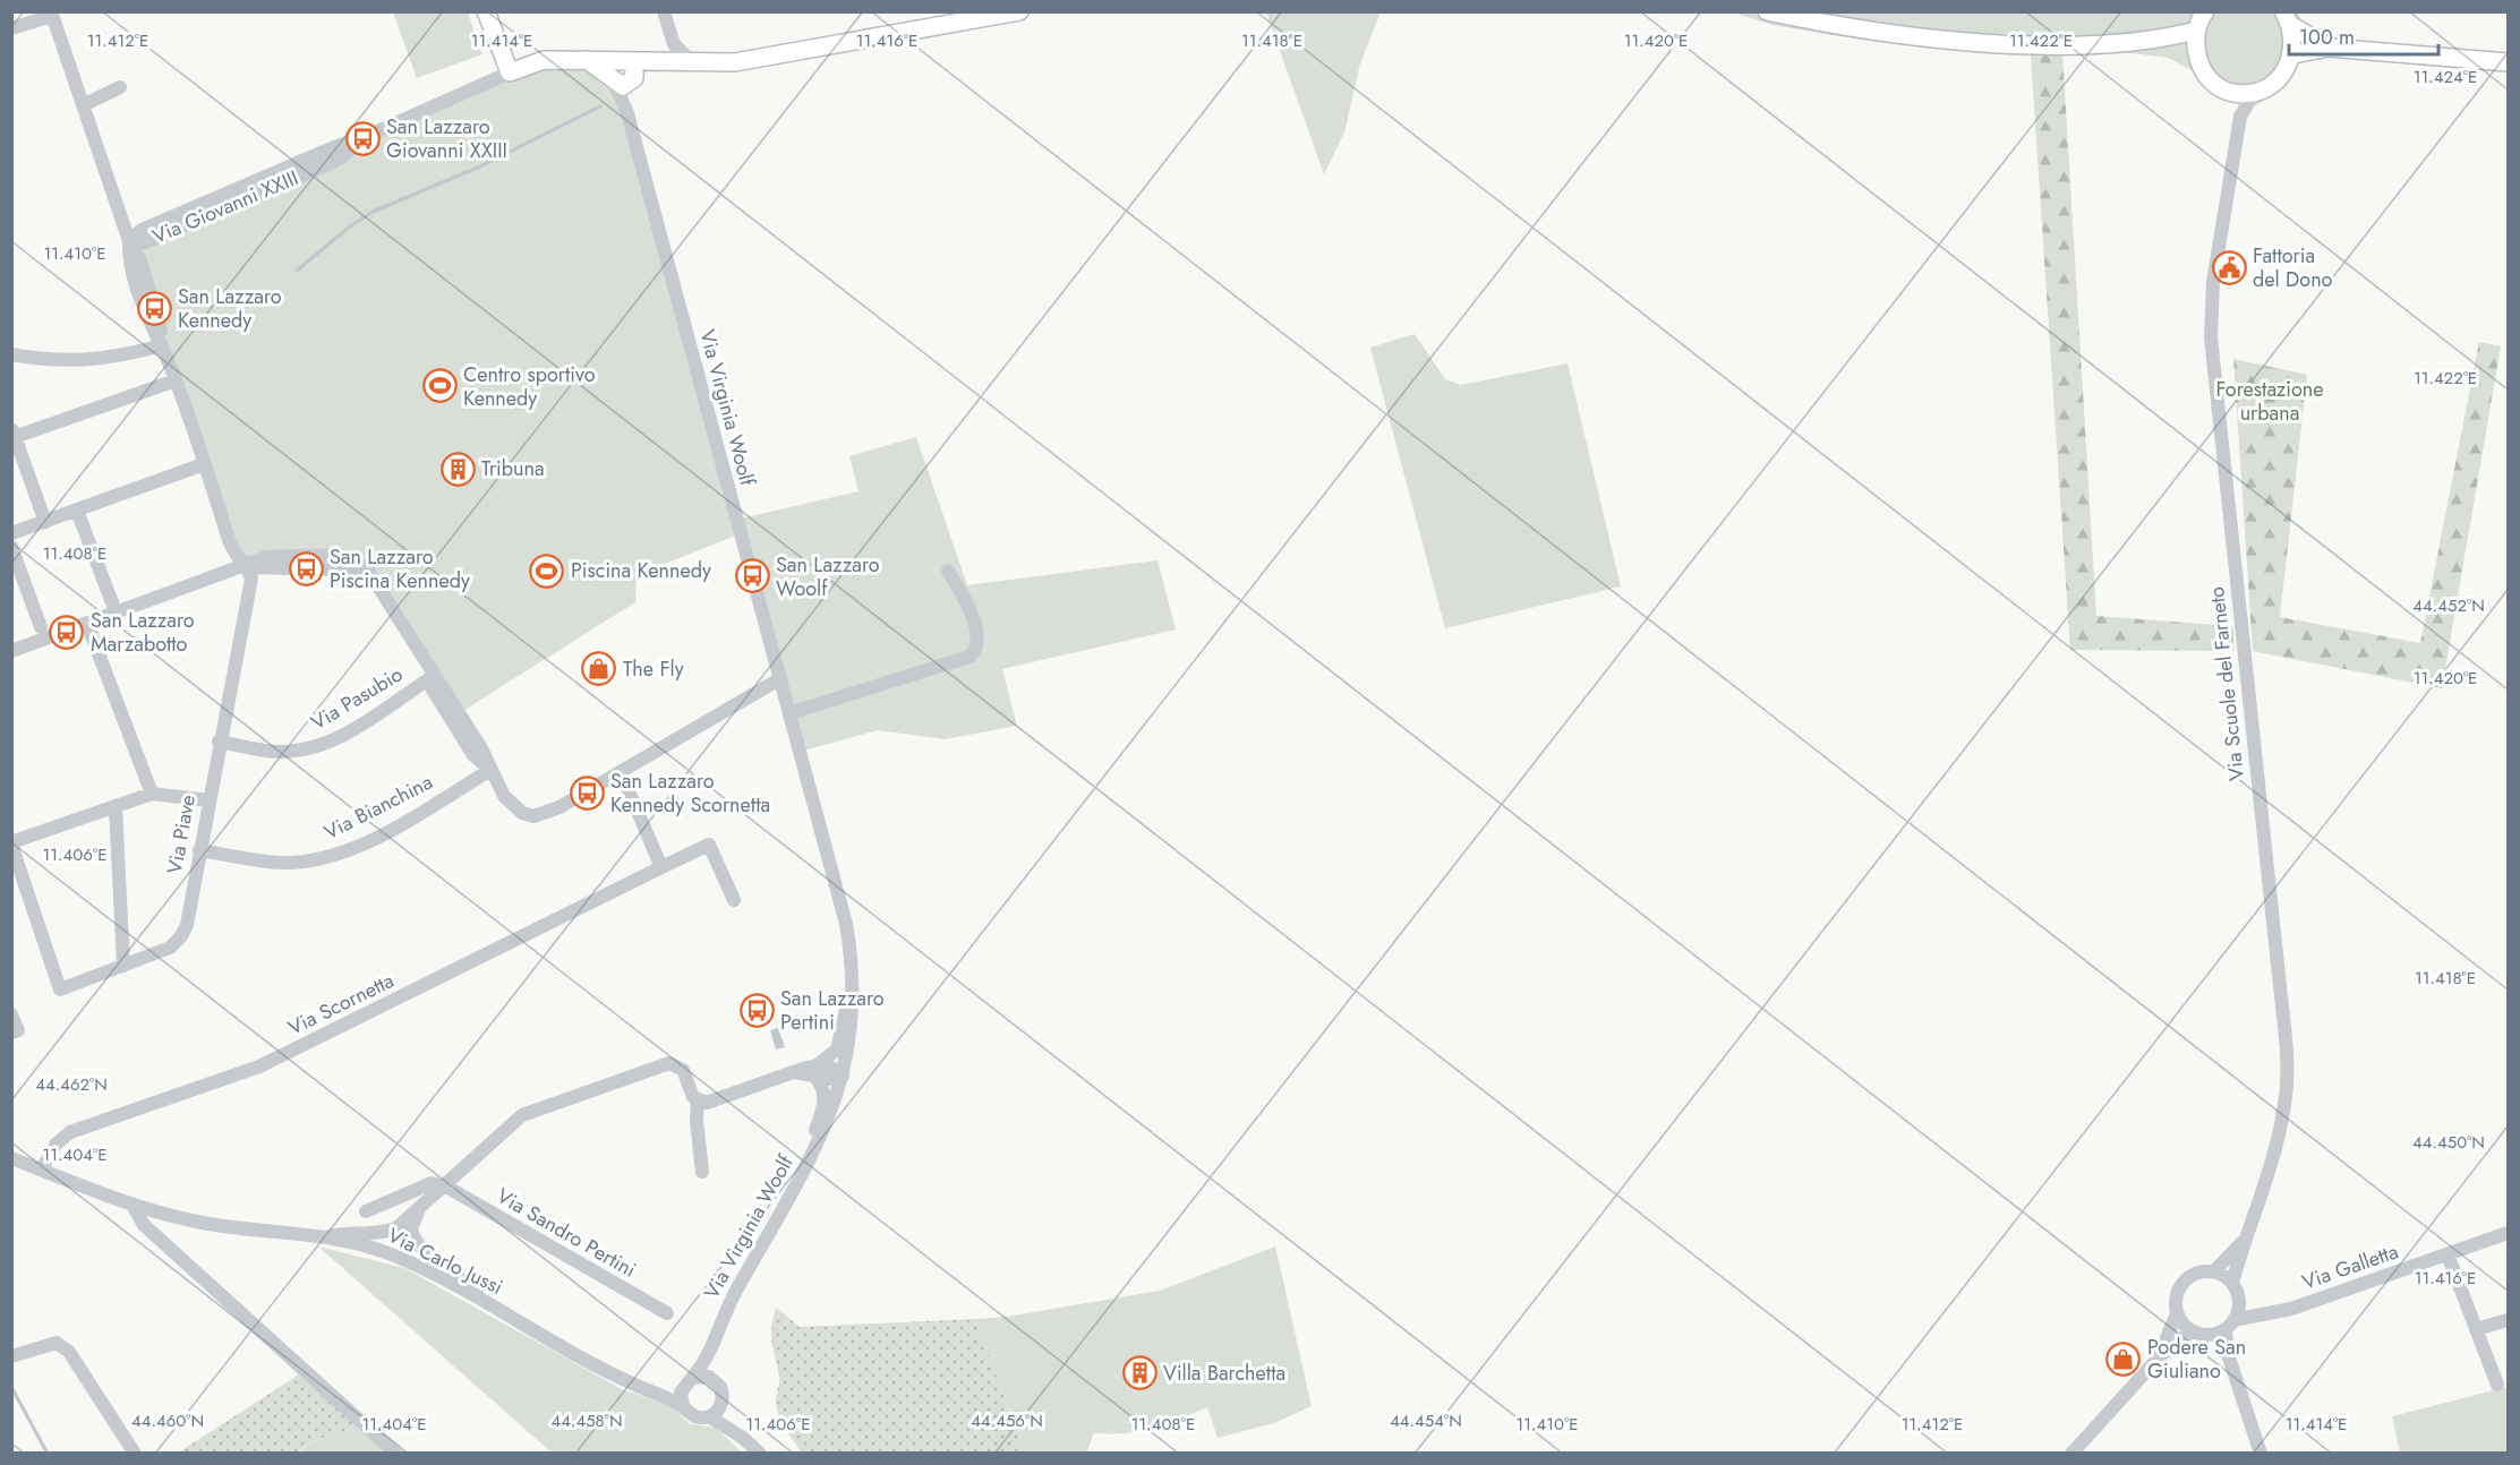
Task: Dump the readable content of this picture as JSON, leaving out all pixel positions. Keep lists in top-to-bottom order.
{
  "streets": {
    "main road": ["Via Giovanni XXIII"],
    "street": [
      "Via Virginia Woolf",
      "Via Scuole del Farneto",
      "Via Pasubio",
      "Via Bianchina",
      "Via Piave",
      "Via Scornetta",
      "Via Sandro Pertini",
      "Via Carlo Jussi",
      "Via Galletta"
    ]
  },
  "crossings": [
    ["Via Giovanni XXIII", "Via Virginia Woolf"],
    ["Via Virginia Woolf", "Via Carlo Jussi"],
    ["Via Scuole del Farneto", "Via Galletta"],
    ["Via Pasubio", "Via Piave"],
    ["Via Bianchina", "Via Piave"],
    ["Via Scornetta", "Via Carlo Jussi"]
  ],
  "parks": ["Forestazione urbana"],
  "places": {
    "bus stop": [
      "San Lazzaro Giovanni XXIII",
      "San Lazzaro Kennedy",
      "San Lazzaro Piscina Kennedy",
      "San Lazzaro Woolf",
      "San Lazzaro Marzabotto",
      "San Lazzaro Kennedy Scornetta",
      "San Lazzaro Pertini"
    ],
    "public building": ["Fattoria del Dono"],
    "sports": ["Centro sportivo Kennedy", "Piscina Kennedy"],
    "building": ["Tribuna", "Villa Barchetta"],
    "shop": ["The Fly", "Podere San Giuliano"]
  },
  "scale_bar": "100 m",
  "coordinates": [
    "11.412°E",
    "11.414°E",
    "11.416°E",
    "11.418°E",
    "11.420°E",
    "11.422°E",
    "11.424°E",
    "11.410°E",
    "11.408°E",
    "44.452°N",
    "11.406°E",
    "44.462°N",
    "44.450°N",
    "11.404°E",
    "44.460°N",
    "44.458°N",
    "44.456°N",
    "44.454°N"
  ]
}
